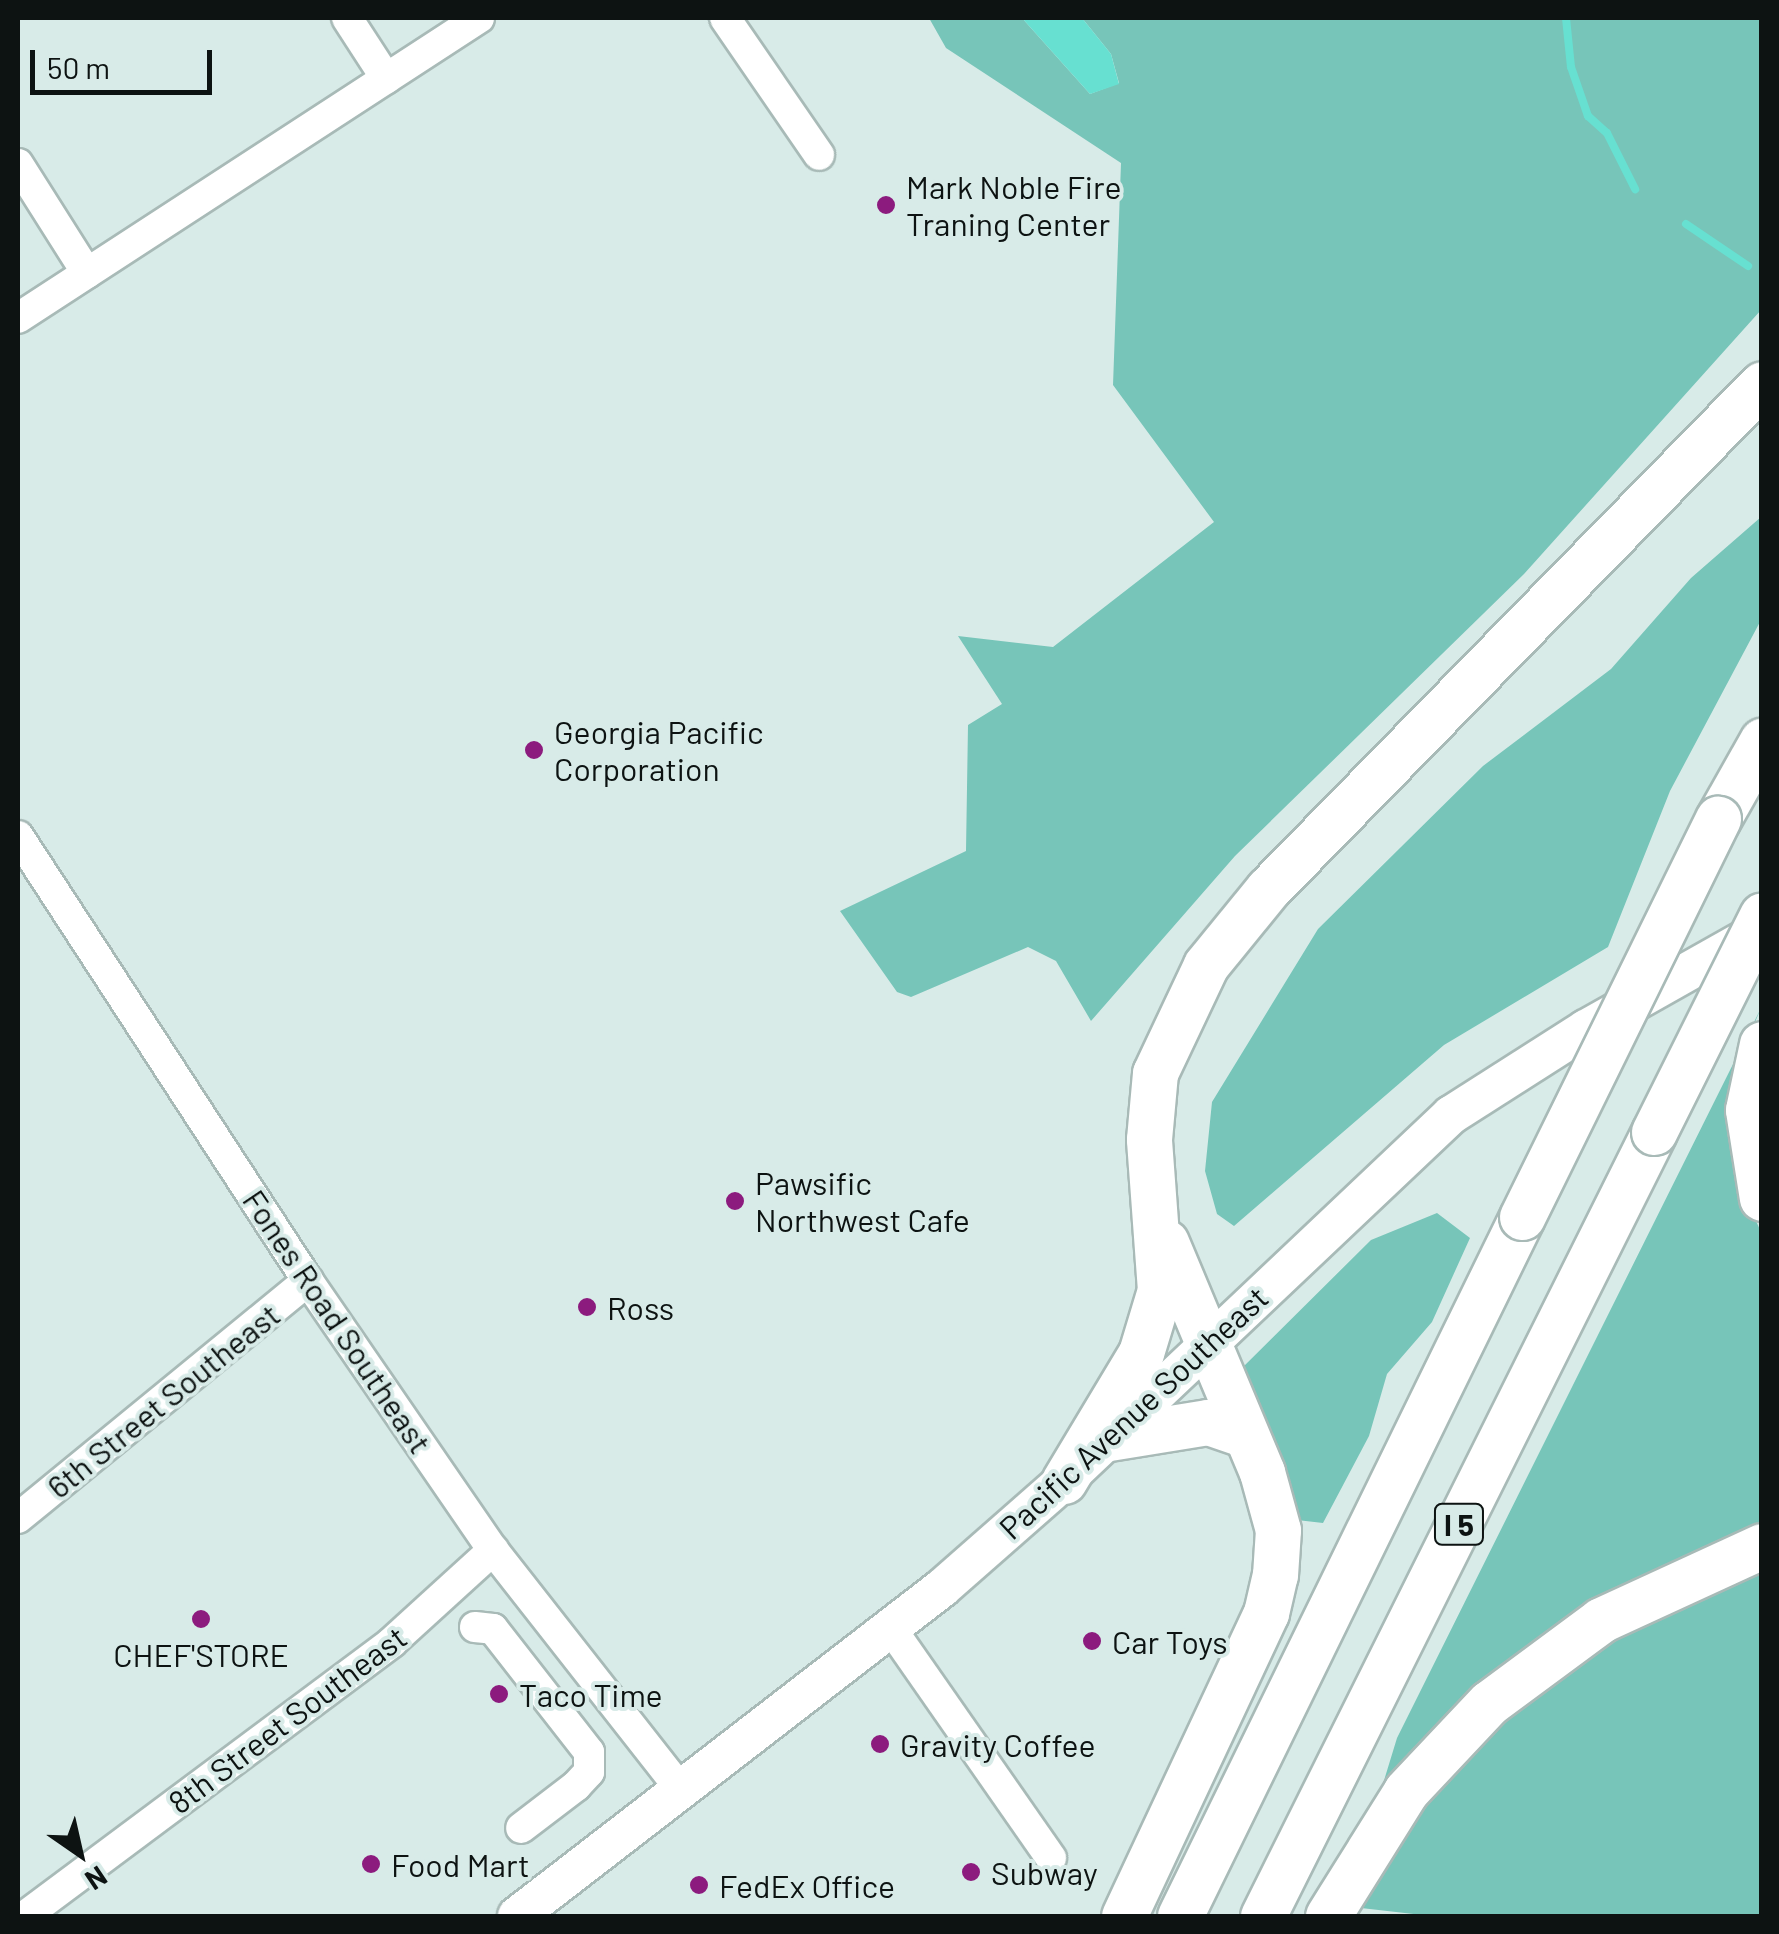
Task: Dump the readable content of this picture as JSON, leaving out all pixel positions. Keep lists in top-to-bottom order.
{
  "streets": {
    "highway": ["I 5"],
    "main road": ["Pacific Avenue Southeast"],
    "street": ["Fones Road Southeast", "6th Street Southeast", "8th Street Southeast"]
  },
  "crossings": [
    ["Fones Road Southeast", "6th Street Southeast"],
    ["Fones Road Southeast", "Pacific Avenue Southeast"],
    ["Fones Road Southeast", "8th Street Southeast"]
  ],
  "places": [
    "Mark Noble Fire Traning Center",
    "Georgia Pacific Corporation",
    "Pawsific Northwest Cafe",
    "Ross",
    "CHEF'STORE",
    "Car Toys",
    "Taco Time",
    "Gravity Coffee",
    "Food Mart",
    "Subway",
    "FedEx Office"
  ],
  "scale_bar": "50 m",
  "north": "bottom right"
}
